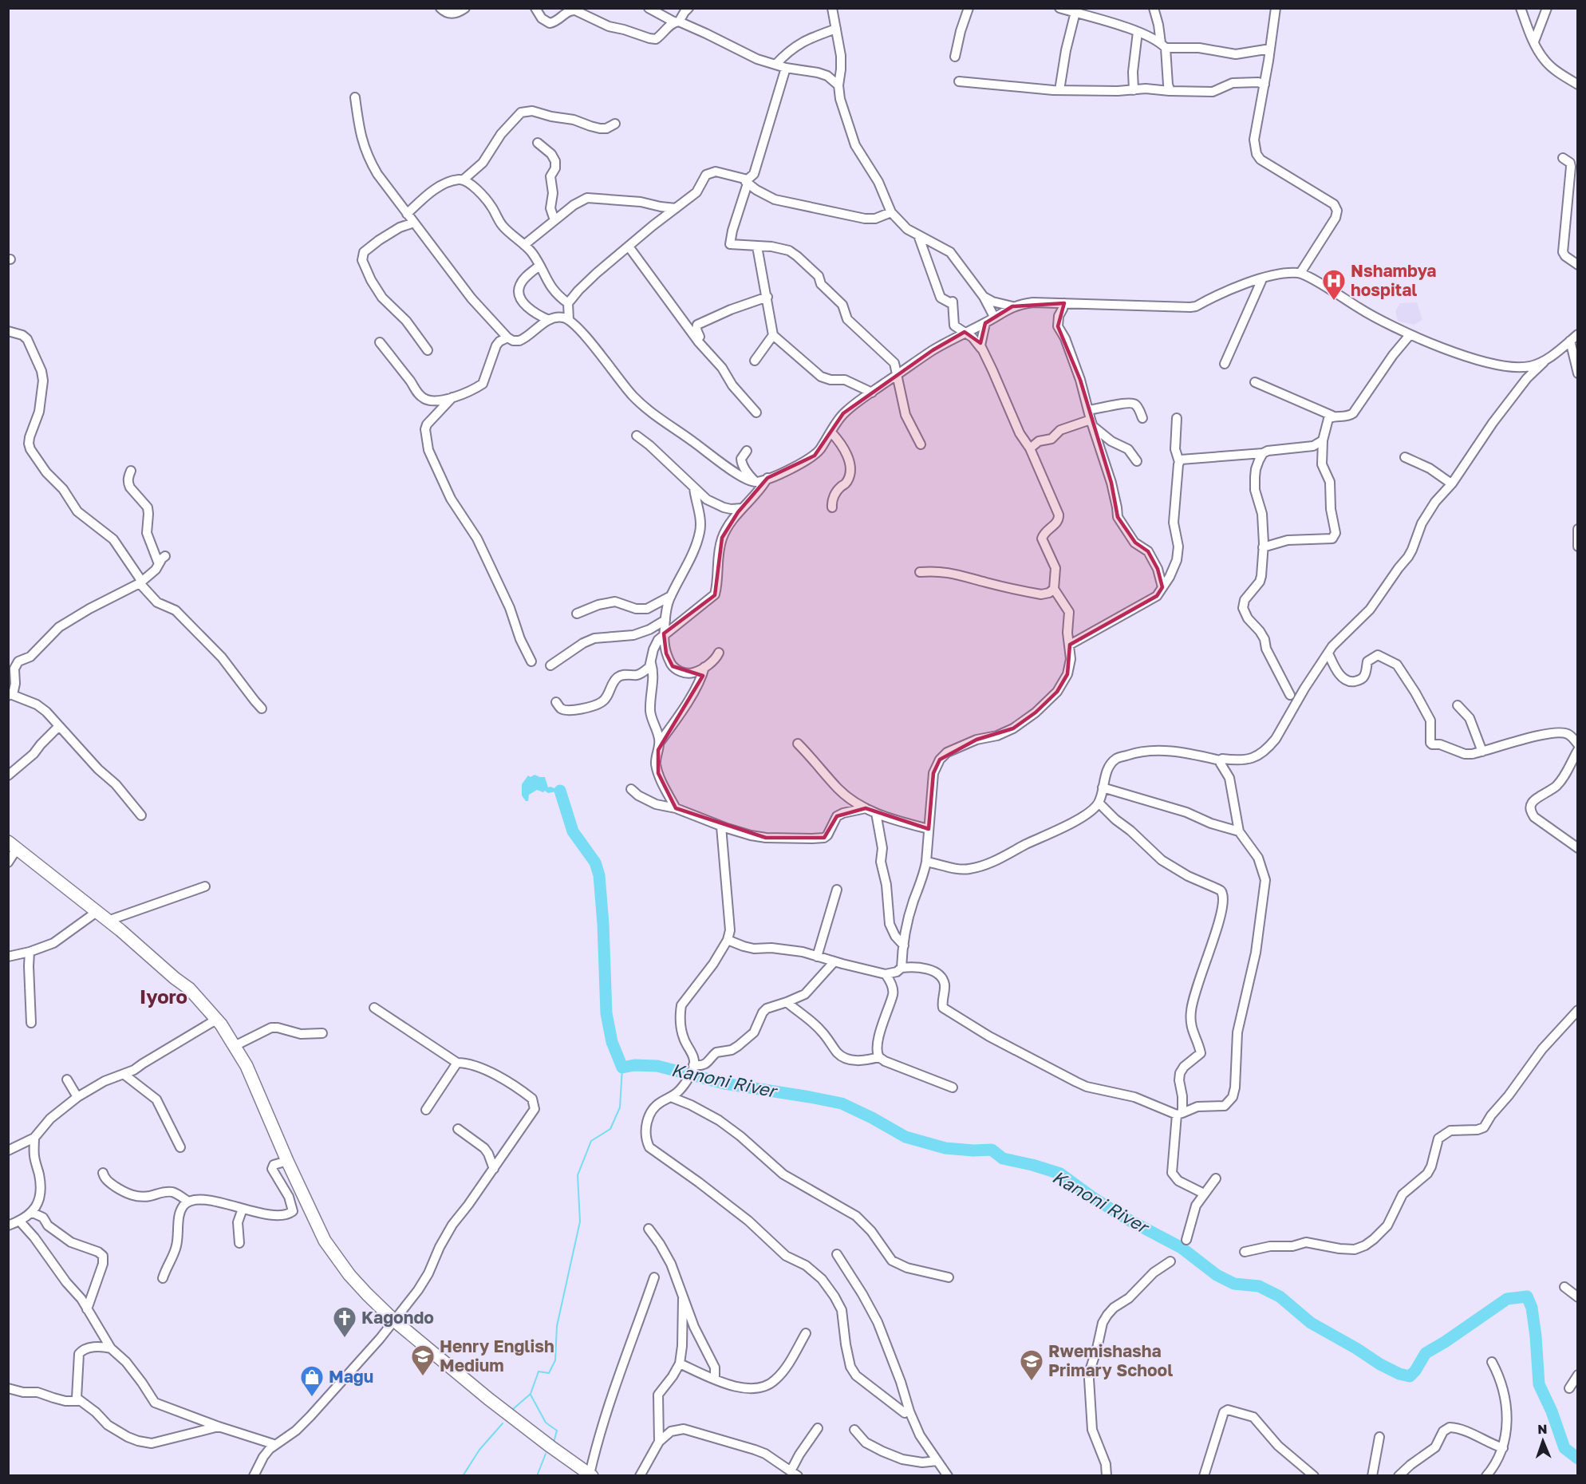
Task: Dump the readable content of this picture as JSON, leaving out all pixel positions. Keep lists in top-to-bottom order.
{
  "districts": ["Iyoro"],
  "water": ["Kanoni River"],
  "places": {
    "hospital": ["Nshambya hospital"],
    "church": ["Kagondo"],
    "school or university": ["Henry English Medium", "Rwemishasha Primary School"],
    "shop": ["Magu"]
  },
  "north": "top"
}
